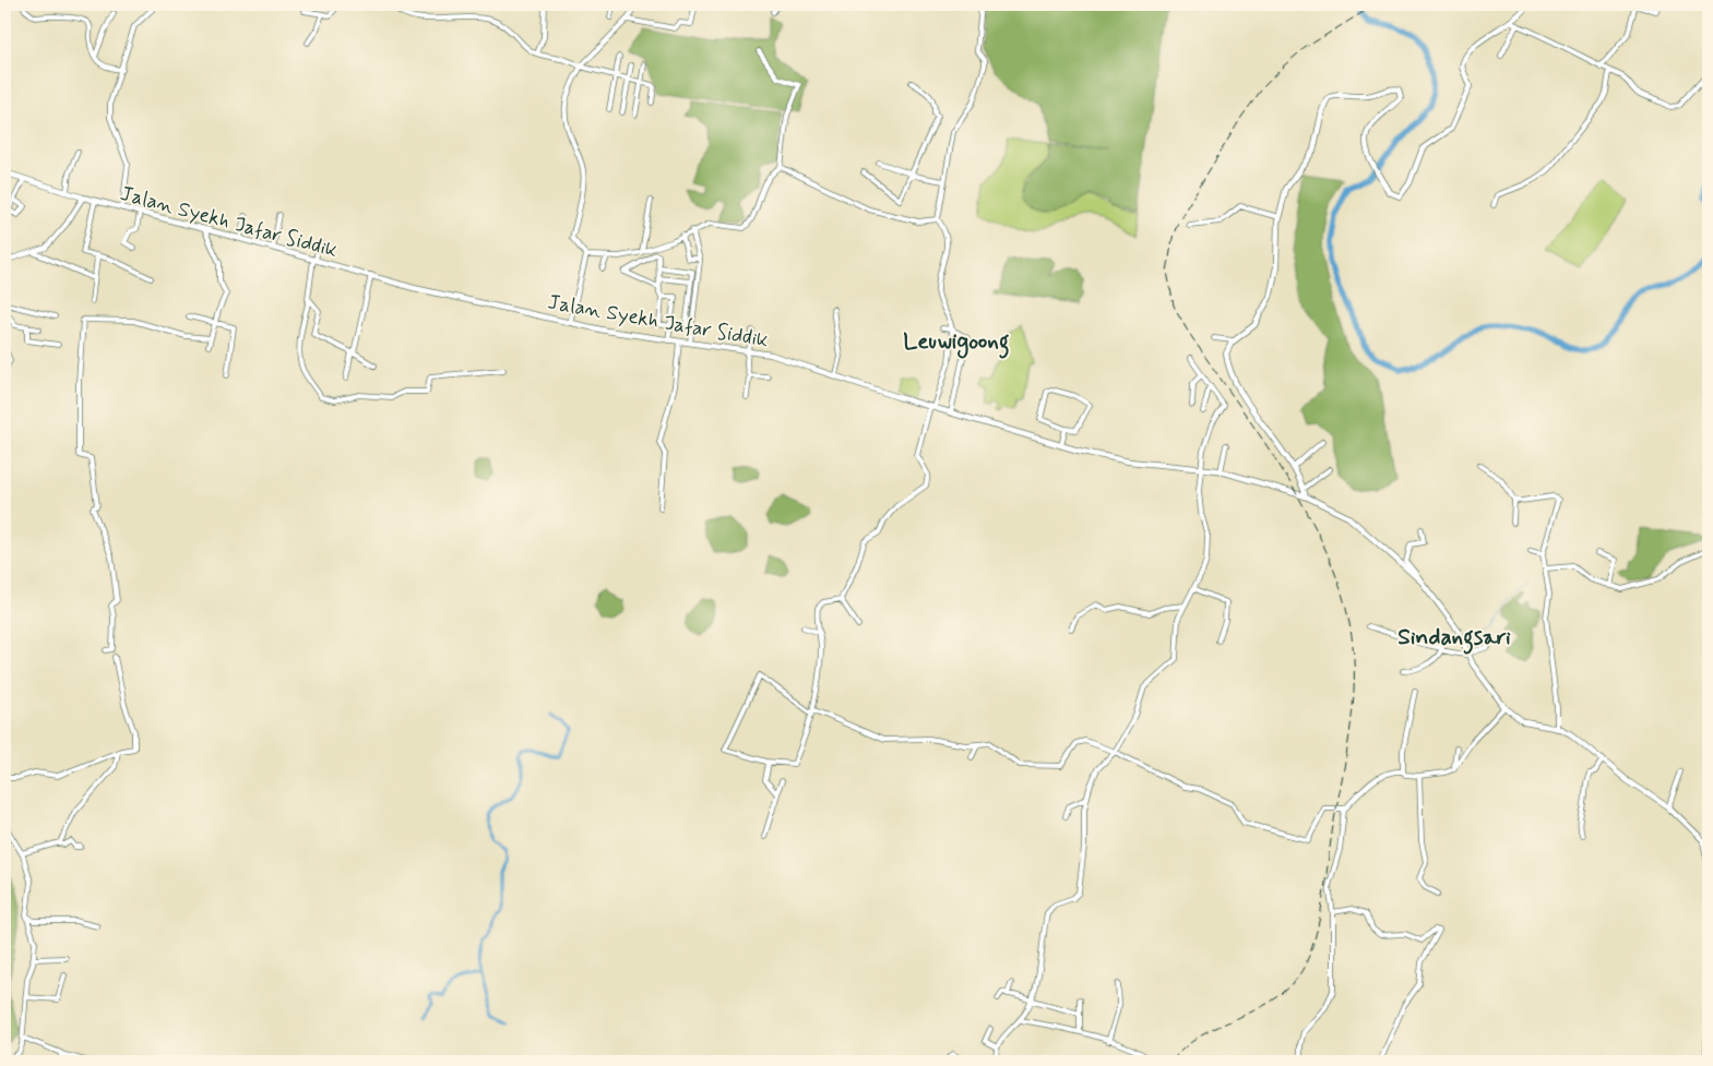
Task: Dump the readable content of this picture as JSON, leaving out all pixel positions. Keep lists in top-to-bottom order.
{
  "streets": {
    "main road": ["Jalan Syekh Jafar Siddik"]
  },
  "districts": ["Leuwigoong", "Sindangsari"]
}
